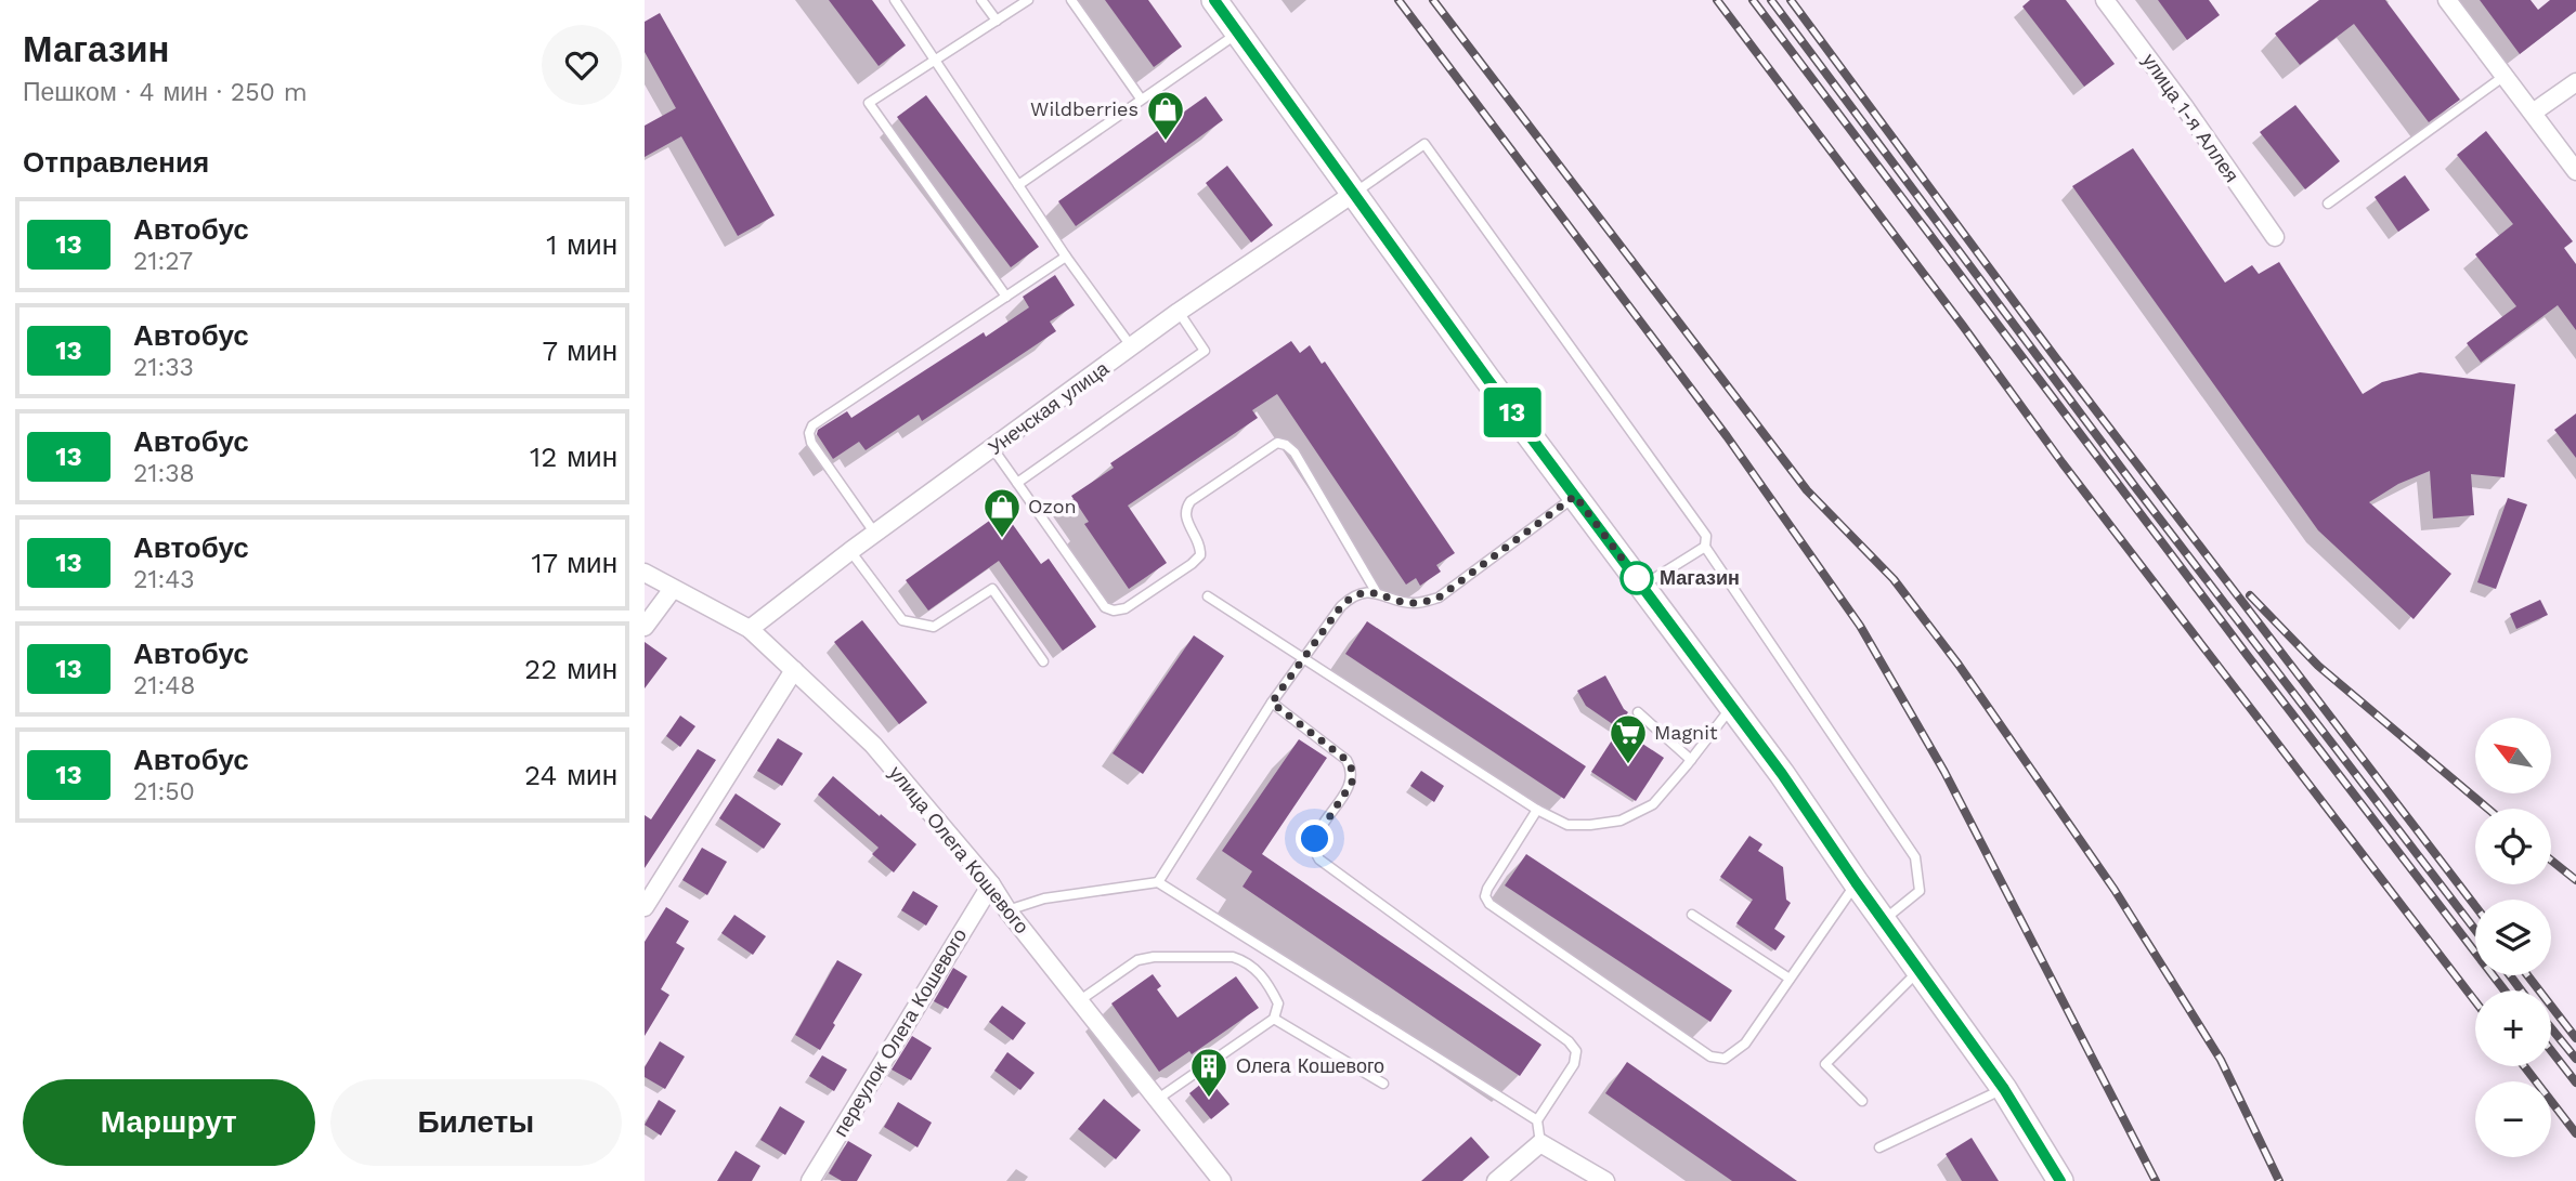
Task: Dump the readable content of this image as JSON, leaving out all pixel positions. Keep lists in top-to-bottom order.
{
  "streets": {
    "street": [
      "улица 1-я Аллея",
      "Унечская улица",
      "улица Олега Кошевого",
      "переулок Олега Кошевого"
    ]
  },
  "crossings": [
    ["Унечская улица", "улица Олега Кошевого"],
    ["улица Олега Кошевого", "переулок Олега Кошевого"]
  ],
  "places": {
    "shop": ["Wildberries", "Ozon"],
    "other": ["Магазин"],
    "supermarket": ["Magnit"],
    "building": ["Олега Кошевого"]
  },
  "lines": ["bus line 13"],
  "north": "top left",
  "page": {
    "heading": [
      ["Магазин", "Пешком · 4 мин · 250 m"],
      "Отправления"
    ],
    "on_map": "13",
    "list": [
      {
        "mark": "13",
        "name": "Автобус",
        "note": "21:27",
        "value": "1 мин"
      },
      {
        "mark": "13",
        "name": "Автобус",
        "note": "21:33",
        "value": "7 мин"
      },
      {
        "mark": "13",
        "name": "Автобус",
        "note": "21:38",
        "value": "12 мин"
      },
      {
        "mark": "13",
        "name": "Автобус",
        "note": "21:43",
        "value": "17 мин"
      },
      {
        "mark": "13",
        "name": "Автобус",
        "note": "21:48",
        "value": "22 мин"
      },
      {
        "mark": "13",
        "name": "Автобус",
        "note": "21:50",
        "value": "24 мин"
      }
    ],
    "map_buttons": ["+", "−"],
    "buttons": ["Маршрут", "Билеты"]
  }
}
